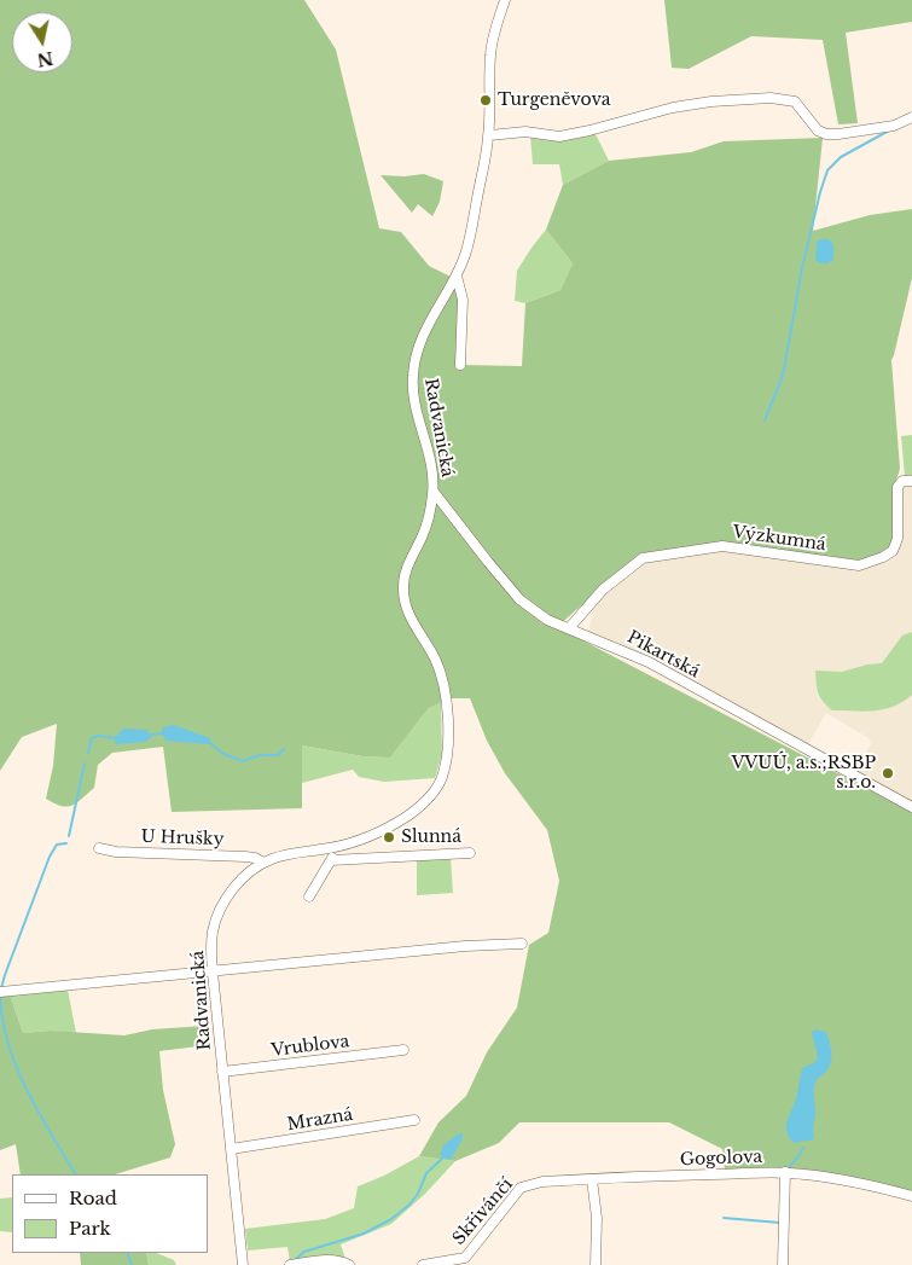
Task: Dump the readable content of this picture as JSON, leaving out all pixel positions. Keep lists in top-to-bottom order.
{
  "streets": {
    "street": [
      "Radvanická",
      "Výzkumná",
      "Pikartská",
      "U Hrušky",
      "Vrublova",
      "Mrazná",
      "Gogolova",
      "Skřivánčí"
    ]
  },
  "crossings": [
    ["Radvanická", "Pikartská"],
    ["Radvanická", "U Hrušky"],
    ["Radvanická", "Vrublova"],
    ["Radvanická", "Mrazná"],
    ["Výzkumná", "Pikartská"],
    ["Gogolova", "Skřivánčí"]
  ],
  "places": ["Turgeněvova", "VVUÚ, a.s.;RSBP s.r.o.", "Slunná"],
  "legend": ["Road", "Park"],
  "north": "bottom"
}
